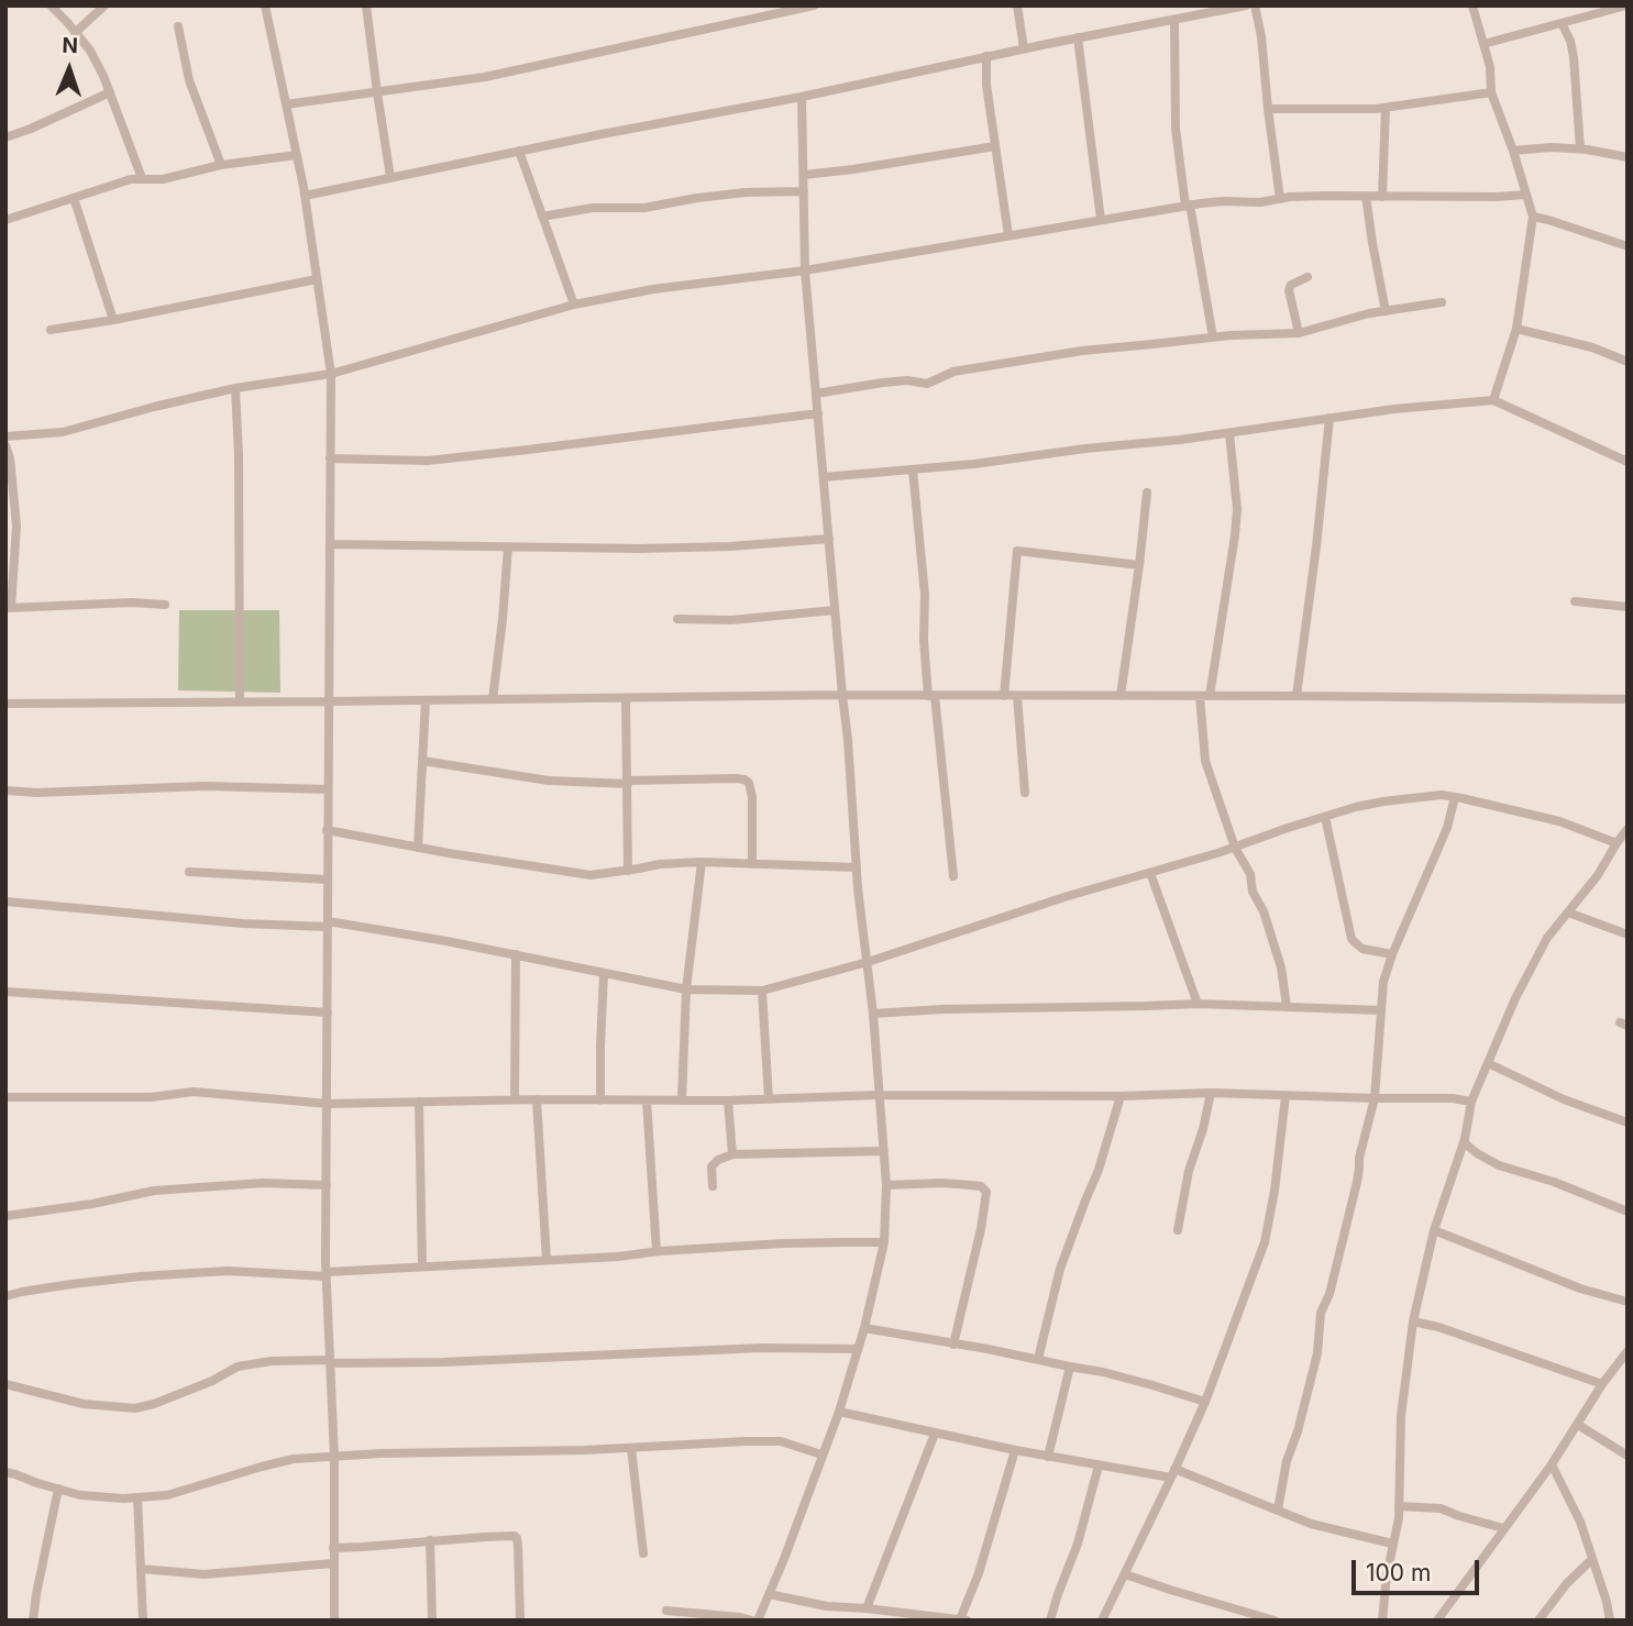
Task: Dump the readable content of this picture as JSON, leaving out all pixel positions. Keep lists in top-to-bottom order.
{
  "scale_bar": "100 m",
  "north": "top"
}
